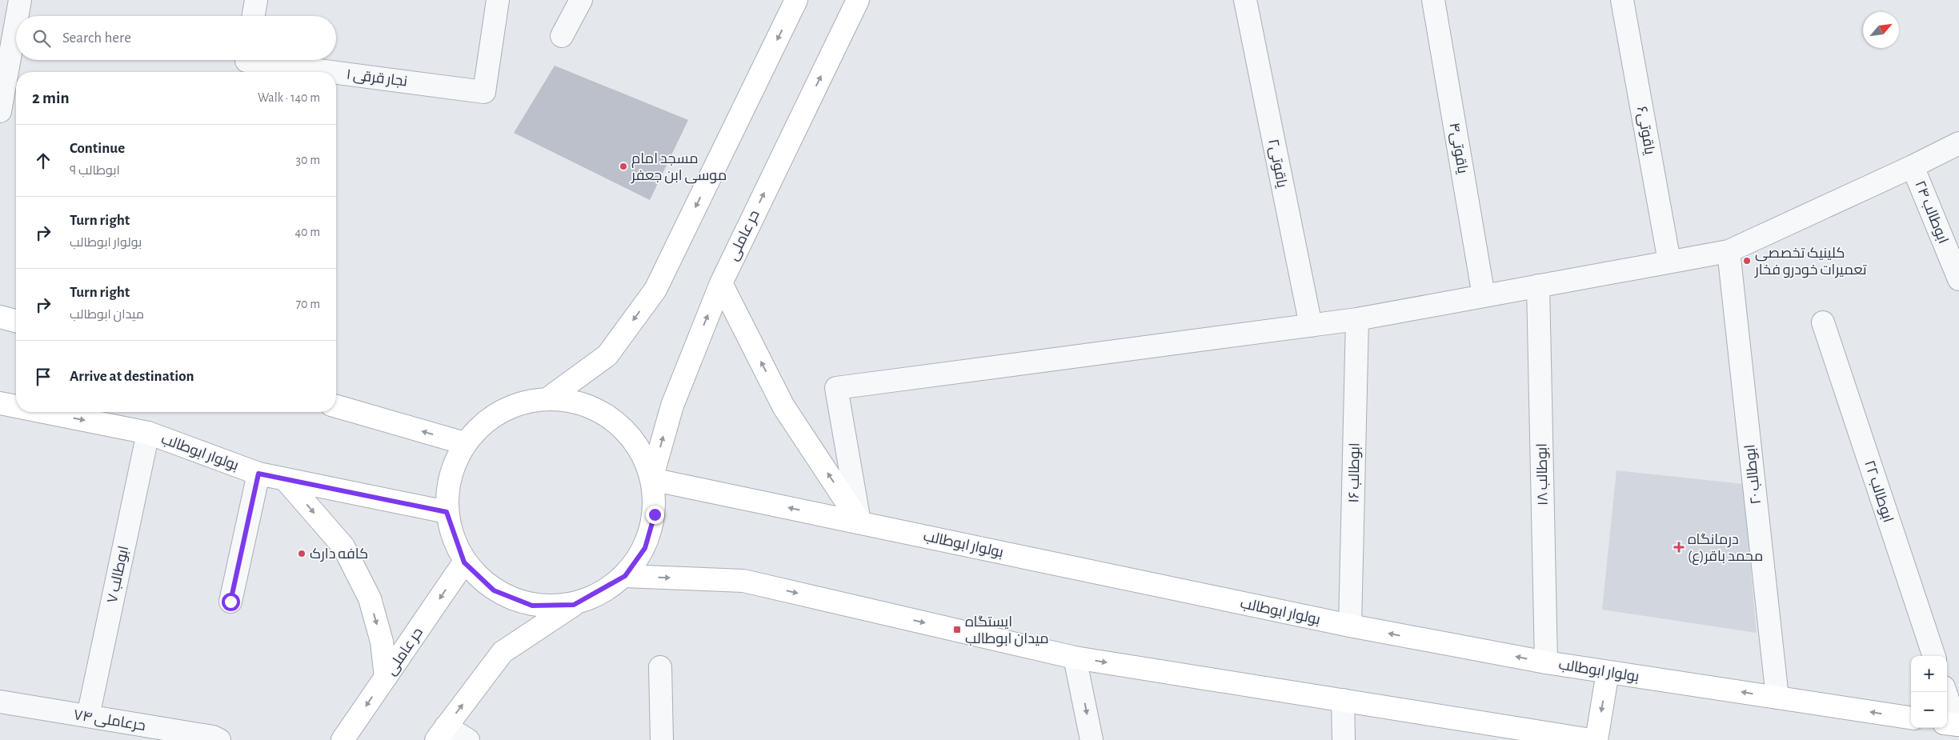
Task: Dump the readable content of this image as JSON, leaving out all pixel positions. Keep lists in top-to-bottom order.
{
  "streets": {
    "main road": ["حر عاملی", "بولوار ابوطالب"],
    "street": [
      "نجار قرقی ۱",
      "یاقوتی۶",
      "یاقوتی۴",
      "یاقوتی۲",
      "ابوطالب ۲۴",
      "ابوطالب ۱۶",
      "ابوطالب ۱۸",
      "ابوطالب ۲۰",
      "ابوطالب ۲۲",
      "ابوطالب ۷",
      "حرعاملی ۷۴"
    ]
  },
  "crossings": [
    ["حر عاملی", "بولوار ابوطالب"],
    ["بولوار ابوطالب", "ابوطالب ۱۶"],
    ["بولوار ابوطالب", "ابوطالب ۱۸"],
    ["بولوار ابوطالب", "ابوطالب ۲۰"],
    ["بولوار ابوطالب", "ابوطالب ۷"],
    ["ابوطالب ۷", "حرعاملی ۷۴"]
  ],
  "places": {
    "other": ["مسجد امام موسی ابن جعفر", "کلینیک تخصصی تعمیرات خودرو فخار", "کافه دارک"],
    "health": ["درمانگاه محمد باقر(ع)"],
    "transit": ["ایستگاه میدان ابوطالب"]
  },
  "north": "top right",
  "page": {
    "search": "Search here",
    "heading": ["2 min", "Walk · 140 m"],
    "list": [
      ["Continue", "ابوطالب ۹", "30 m"],
      ["Turn right", "بولوار ابوطالب", "40 m"],
      ["Turn right", "میدان ابوطالب", "70 m"],
      "Arrive at destination"
    ],
    "map_buttons": ["+", "−"]
  }
}
